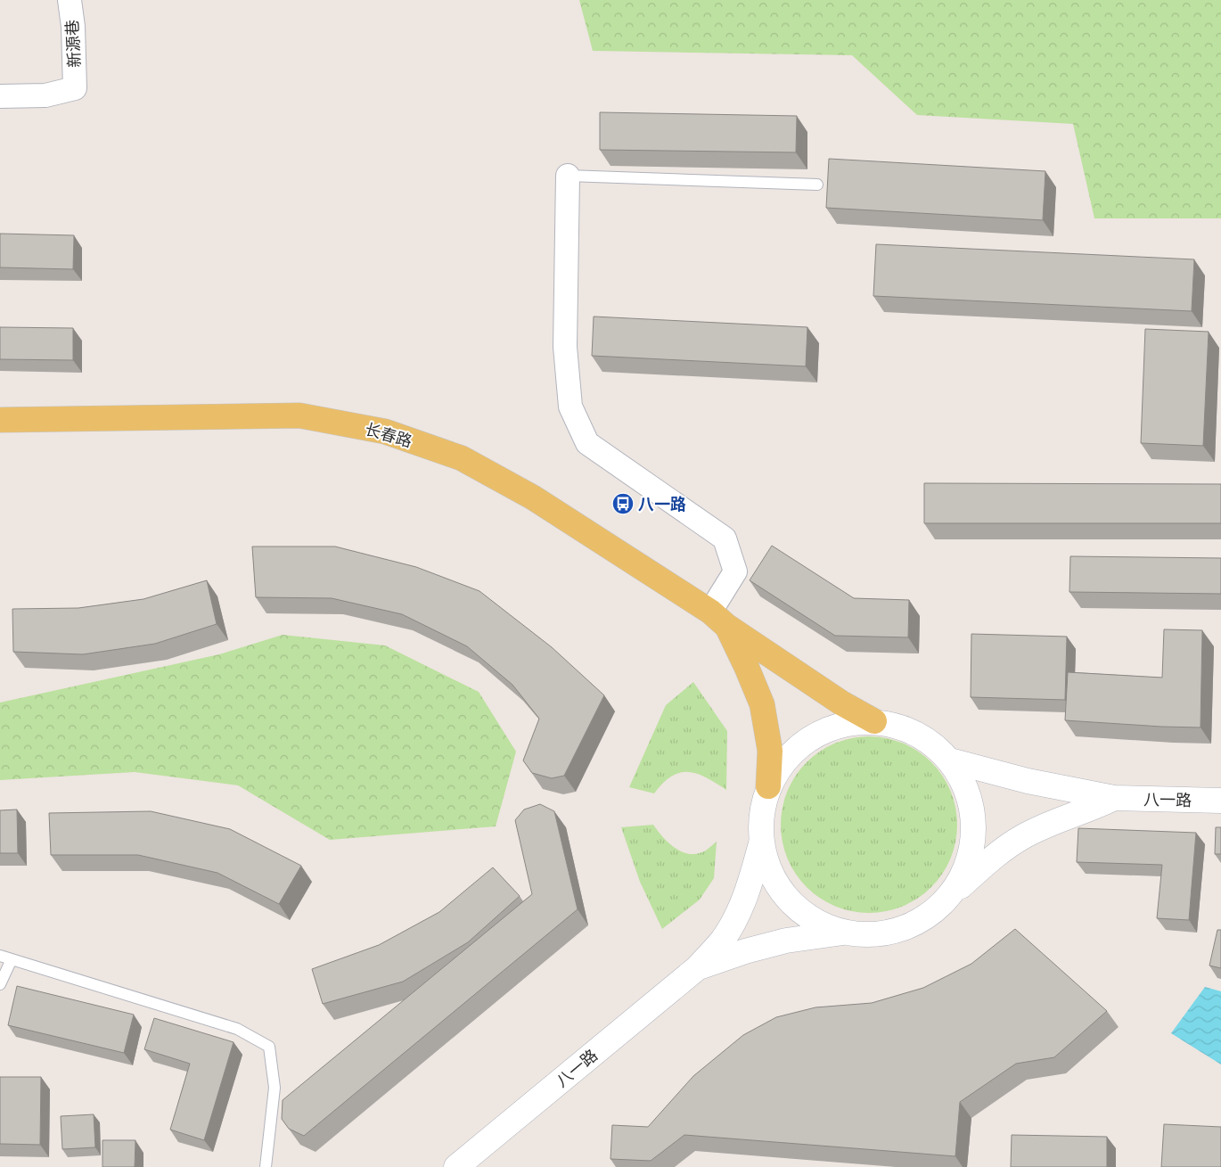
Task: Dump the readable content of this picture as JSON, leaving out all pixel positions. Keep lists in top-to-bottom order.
{
  "streets": {
    "main road": ["长春路", "八一路"],
    "street": ["新源巷"]
  },
  "places": {
    "bus stop": ["八一路"]
  }
}
